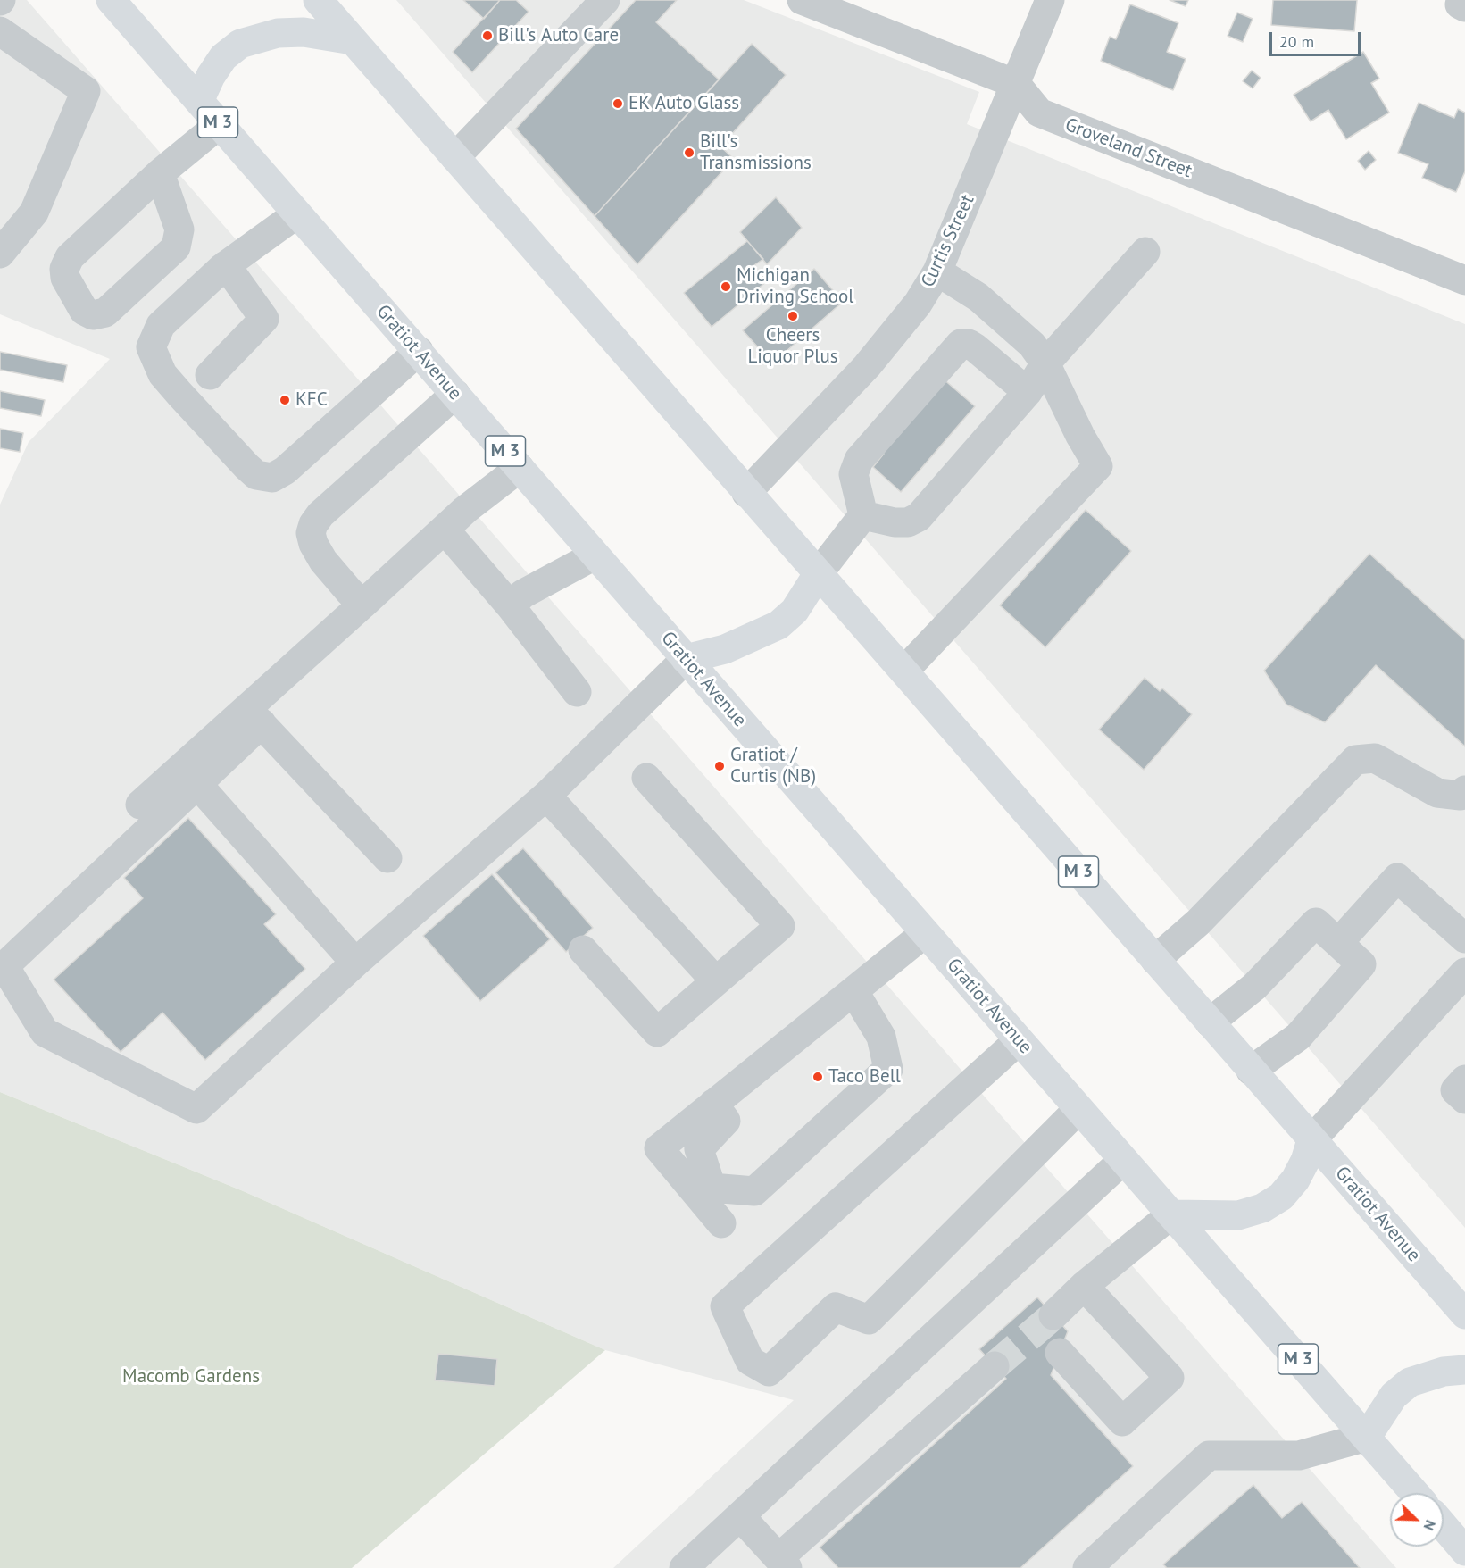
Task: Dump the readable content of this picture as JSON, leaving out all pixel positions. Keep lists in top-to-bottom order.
{
  "streets": {
    "main road": ["M 3", "Gratiot Avenue"],
    "street": ["Groveland Street", "Curtis Street"]
  },
  "crossings": [
    ["Groveland Street", "Curtis Street"],
    ["Curtis Street", "Gratiot Avenue"]
  ],
  "parks": ["Macomb Gardens"],
  "places": [
    "Bill's Auto Care",
    "EK Auto Glass",
    "Bill's Transmissions",
    "Michigan Driving School",
    "Cheers Liquor Plus",
    "KFC",
    "Gratiot / Curtis (NB)",
    "Taco Bell"
  ],
  "scale_bar": "20 m",
  "north": "bottom right"
}
